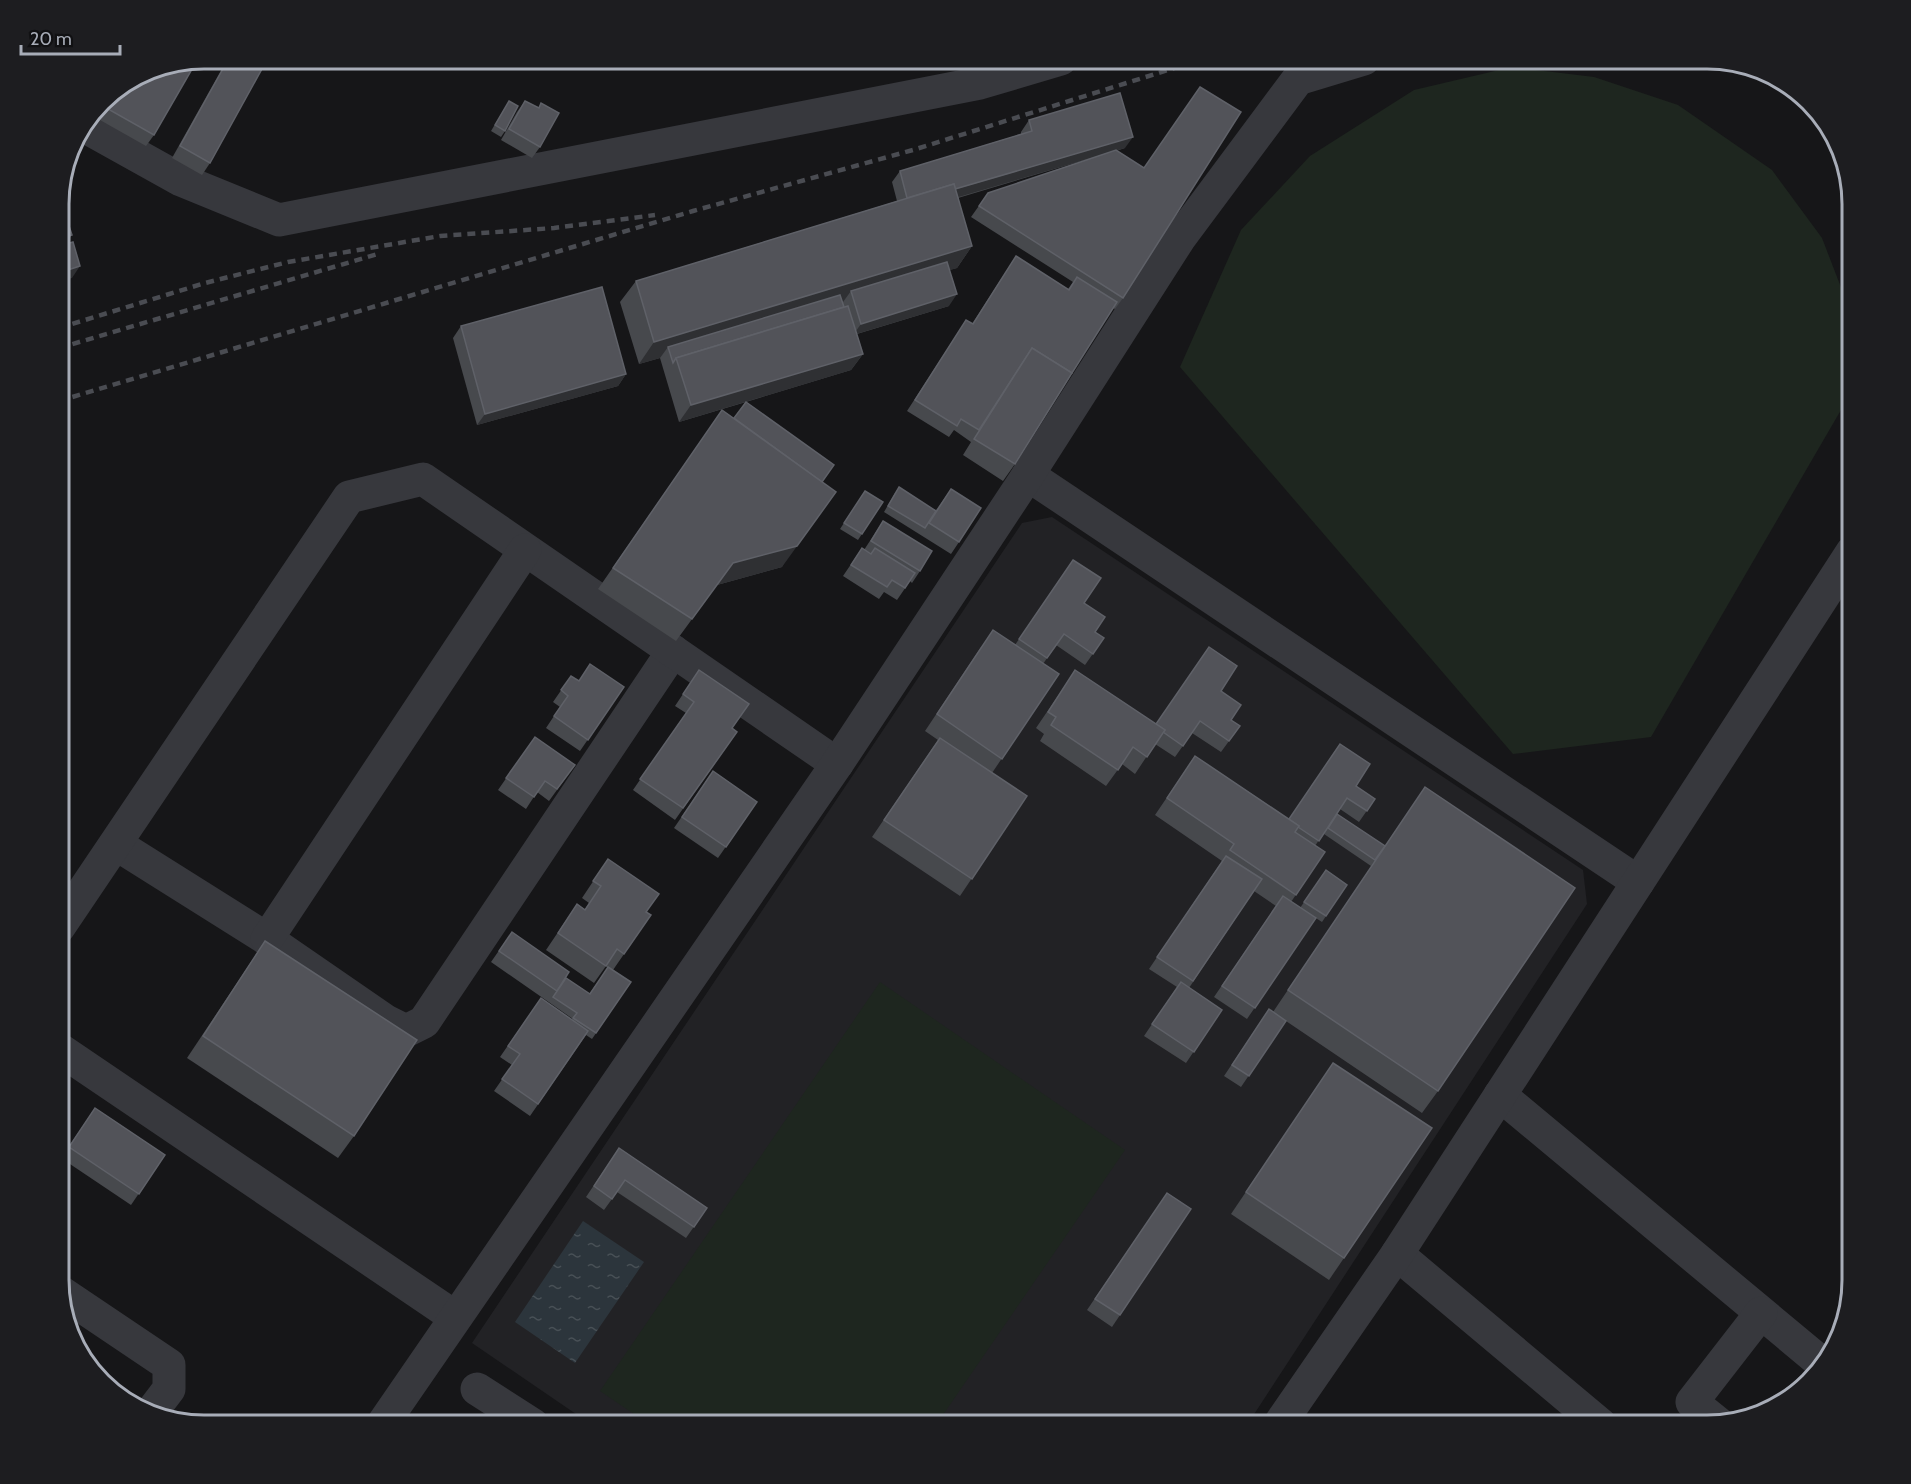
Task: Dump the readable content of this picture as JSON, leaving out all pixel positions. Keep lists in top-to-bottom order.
{
  "scale_bar": "20 m"
}
